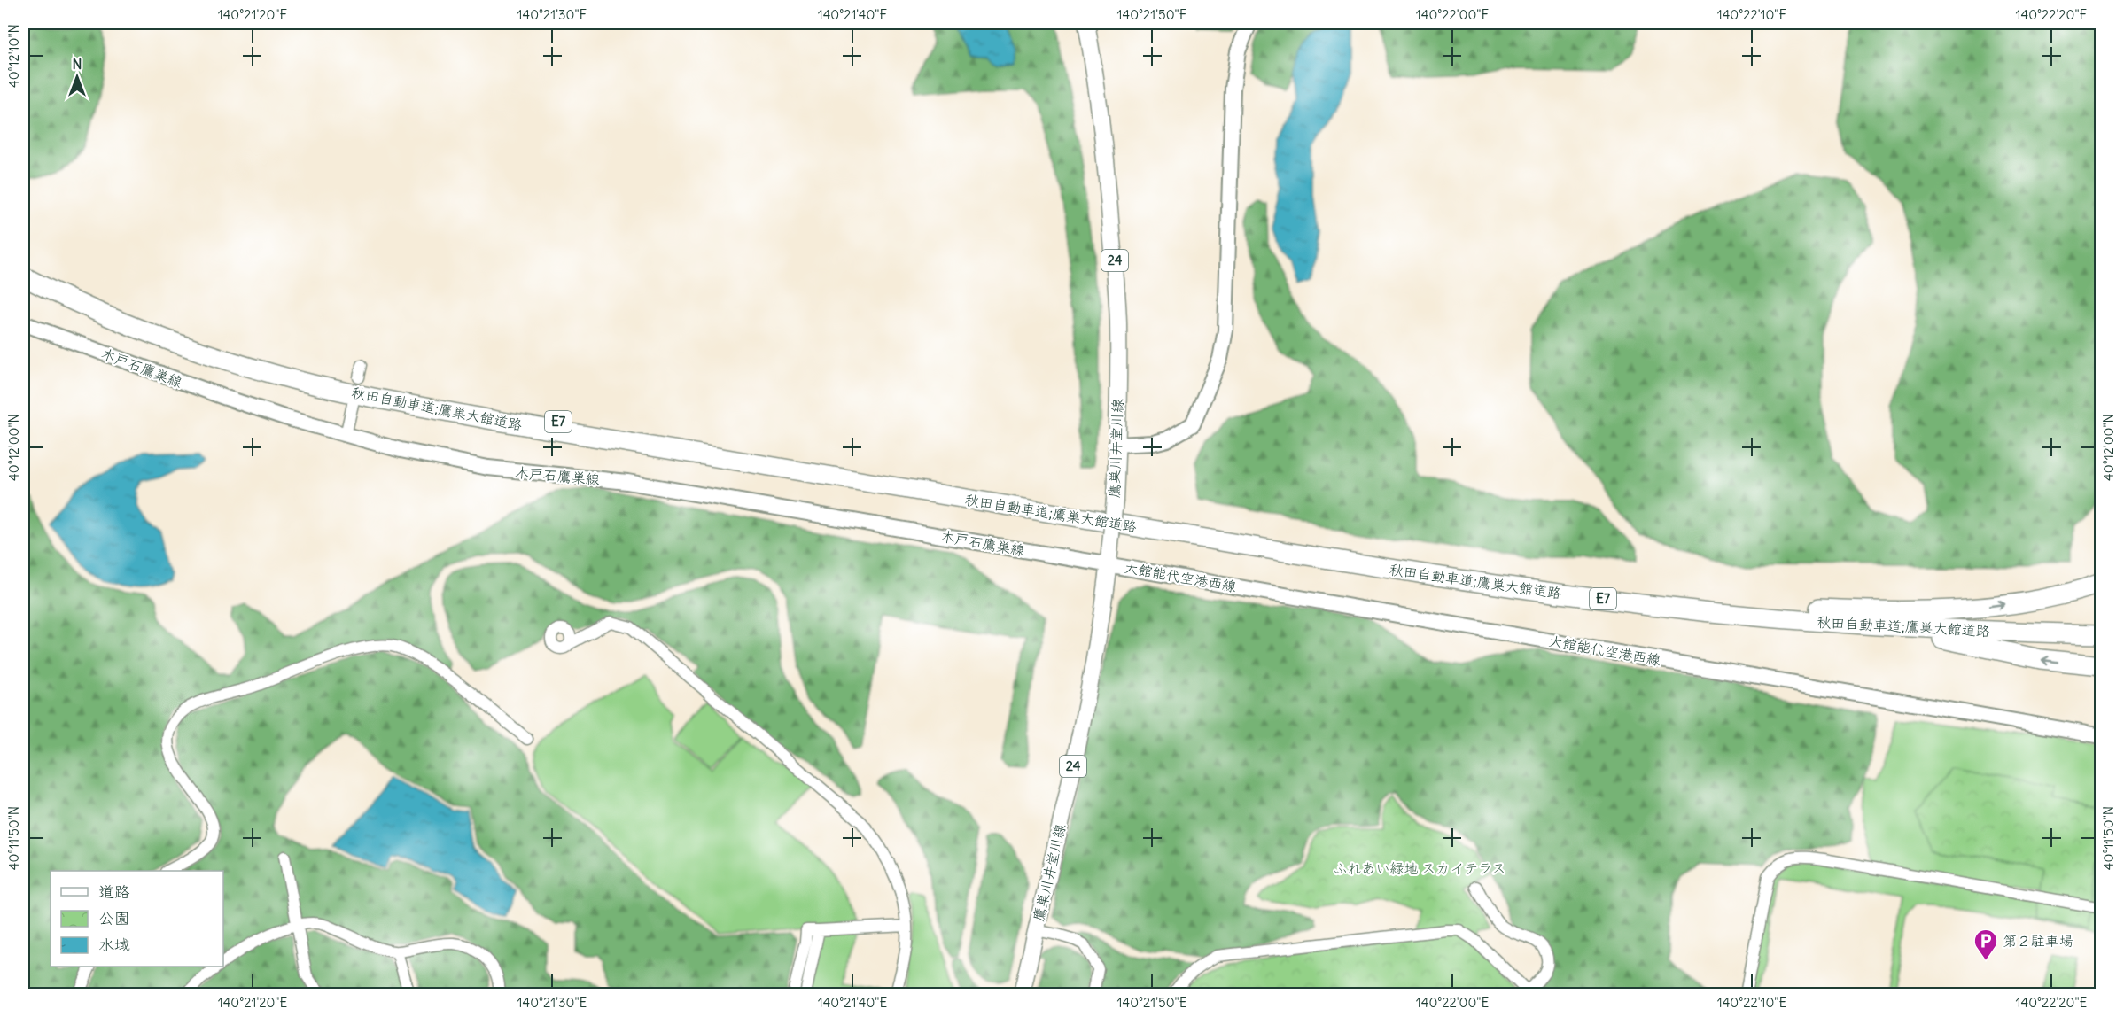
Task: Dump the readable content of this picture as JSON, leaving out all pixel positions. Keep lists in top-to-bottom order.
{
  "streets": {
    "highway": ["秋田自動車道;鷹巣大館道路", "E7"],
    "main road": [
      "24",
      "木戸石鷹巣線",
      "鷹巣川井堂川線",
      "大館能代空港西線"
    ]
  },
  "crossings": [
    ["木戸石鷹巣線", "鷹巣川井堂川線"],
    ["木戸石鷹巣線", "大館能代空港西線"],
    ["鷹巣川井堂川線", "大館能代空港西線"]
  ],
  "parks": ["ふれあい緑地 スカイテラス"],
  "places": {
    "parking": ["第２駐車場"]
  },
  "legend": ["道路", "公園", "水域"],
  "north": "top",
  "coordinates": [
    "140°21'20\"E",
    "140°21'30\"E",
    "140°21'40\"E",
    "140°21'50\"E",
    "140°22'00\"E",
    "140°22'10\"E",
    "140°22'20\"E",
    "40°12'10\"N",
    "40°12'00\"N",
    "40°11'50\"N"
  ]
}
